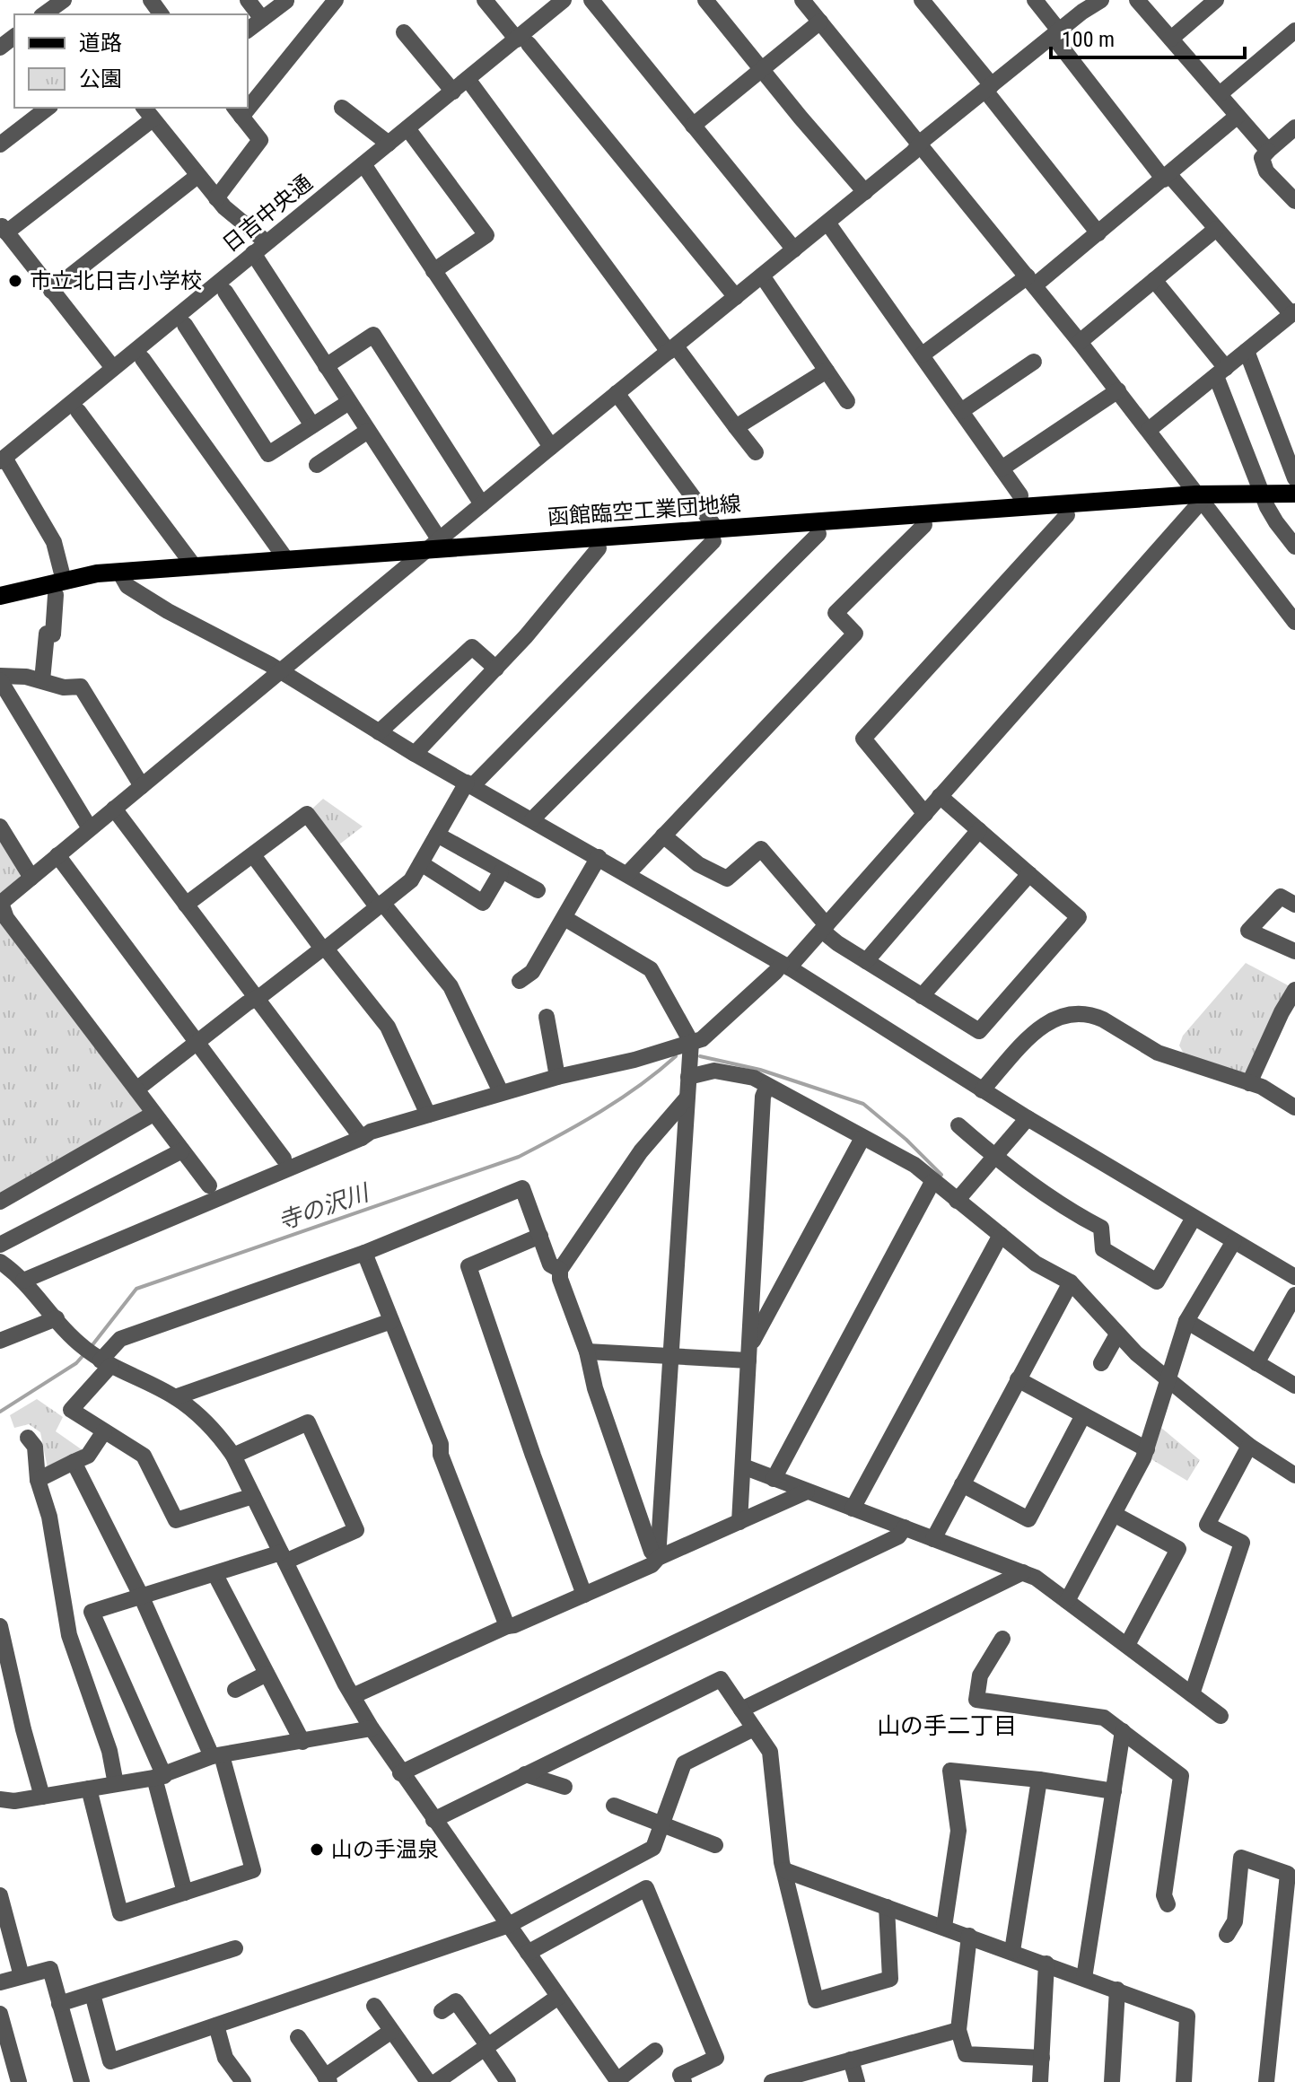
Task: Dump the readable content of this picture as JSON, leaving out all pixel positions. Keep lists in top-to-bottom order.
{
  "streets": {
    "main road": ["函館臨空工業団地線"],
    "street": ["日吉中央通"]
  },
  "districts": ["山の手二丁目"],
  "water": ["寺の沢川"],
  "places": ["市立北日吉小学校", "山の手温泉"],
  "legend": ["道路", "公園"],
  "scale_bar": "100 m"
}
